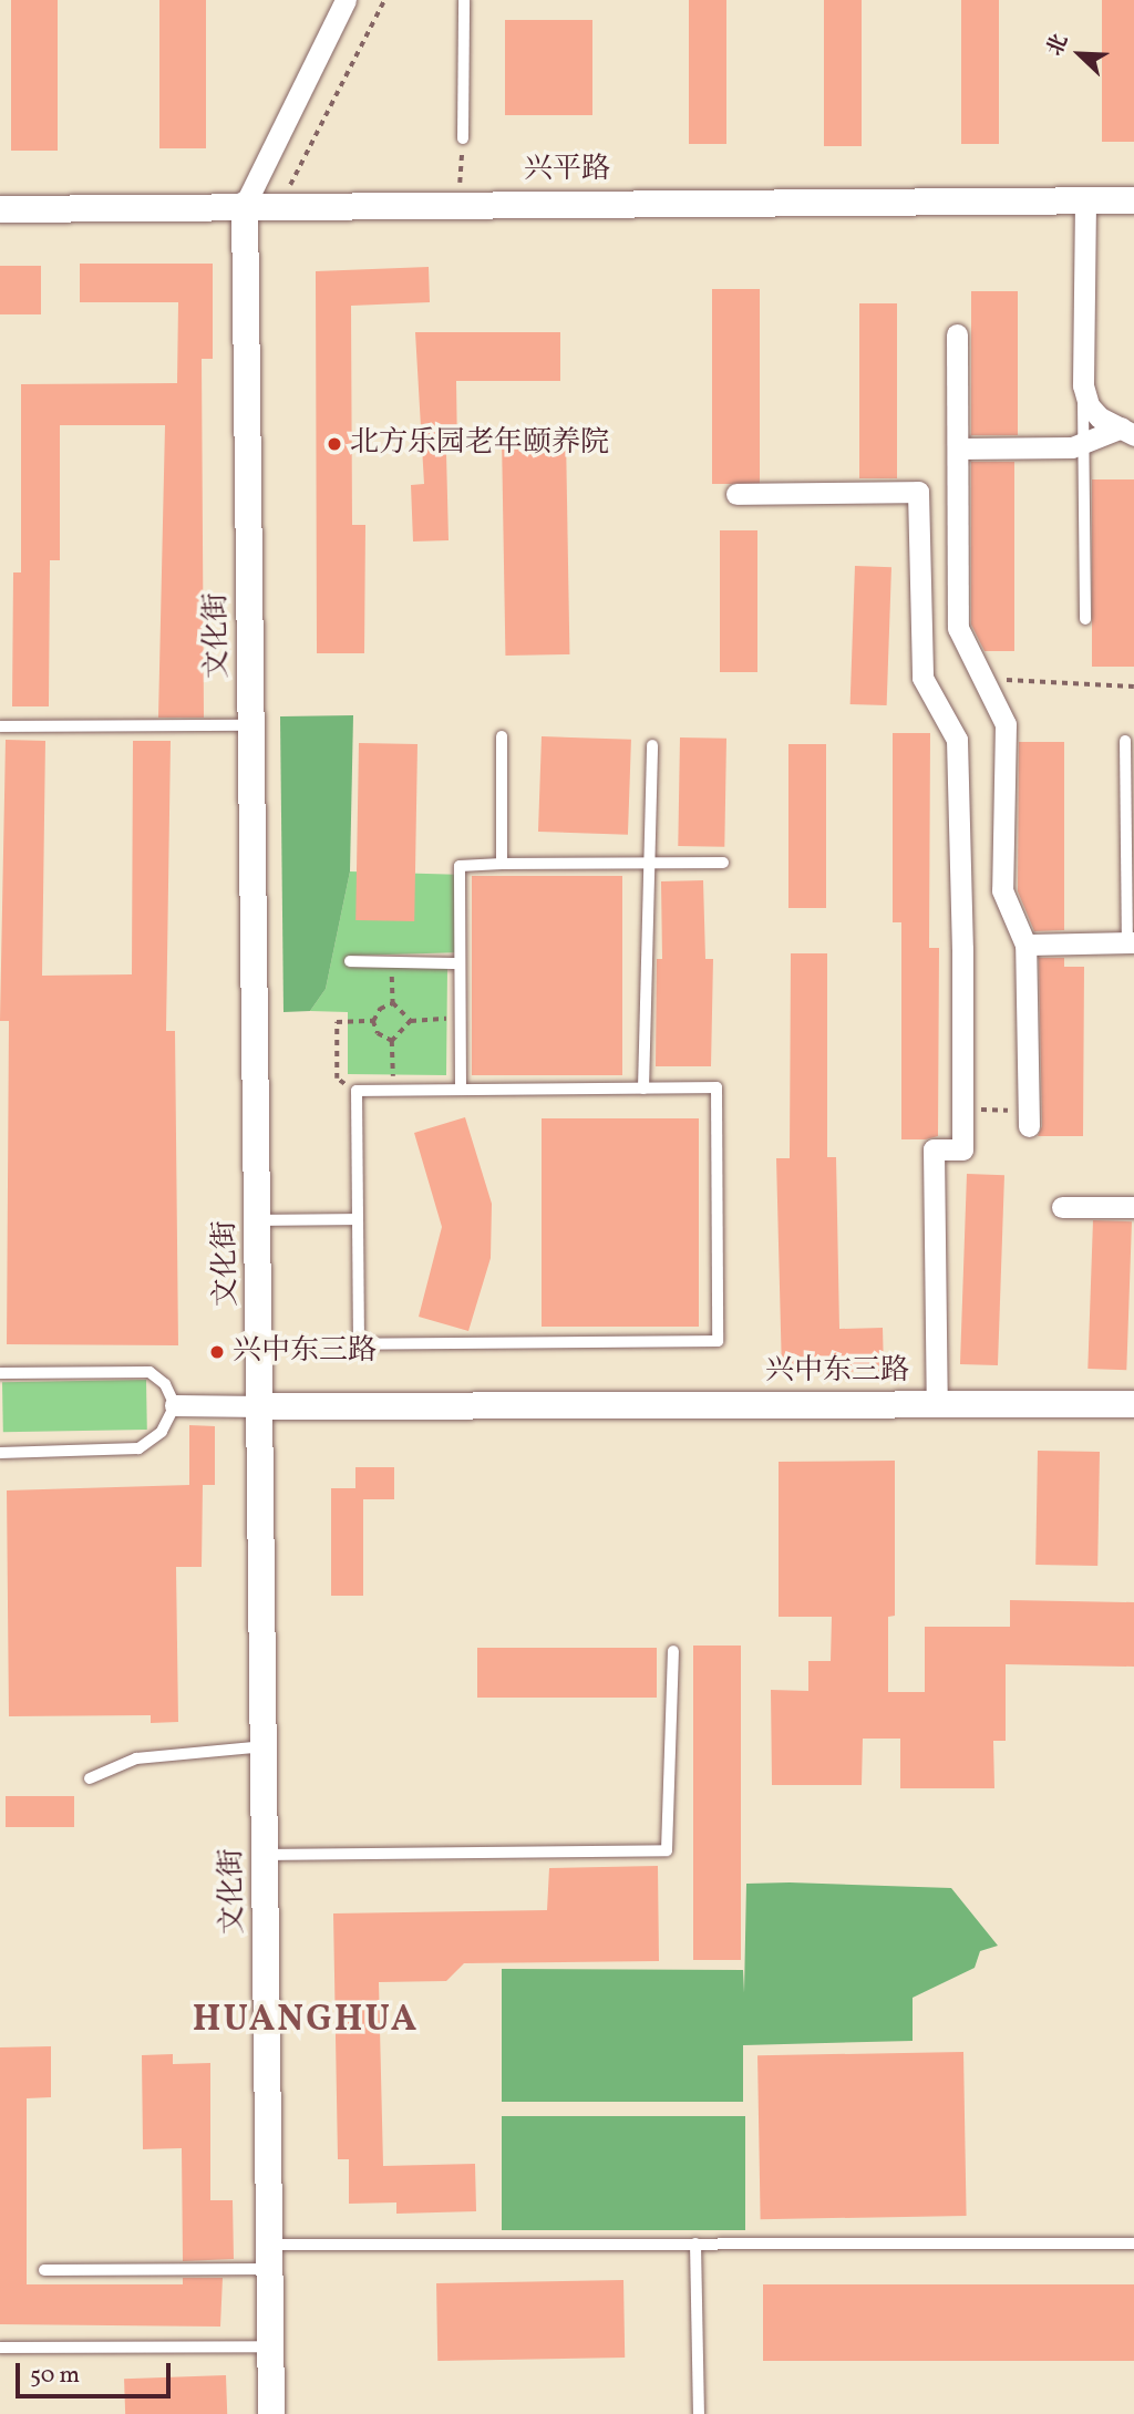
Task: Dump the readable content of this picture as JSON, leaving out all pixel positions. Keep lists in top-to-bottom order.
{
  "streets": {
    "street": ["兴平路", "文化街", "兴中东三路"]
  },
  "crossings": [
    ["兴平路", "文化街"],
    ["文化街", "兴中东三路"]
  ],
  "districts": ["HUANGHUA"],
  "places": ["北方乐园老年颐养院", "兴中东三路"],
  "scale_bar": "50 m",
  "north": "top left"
}
